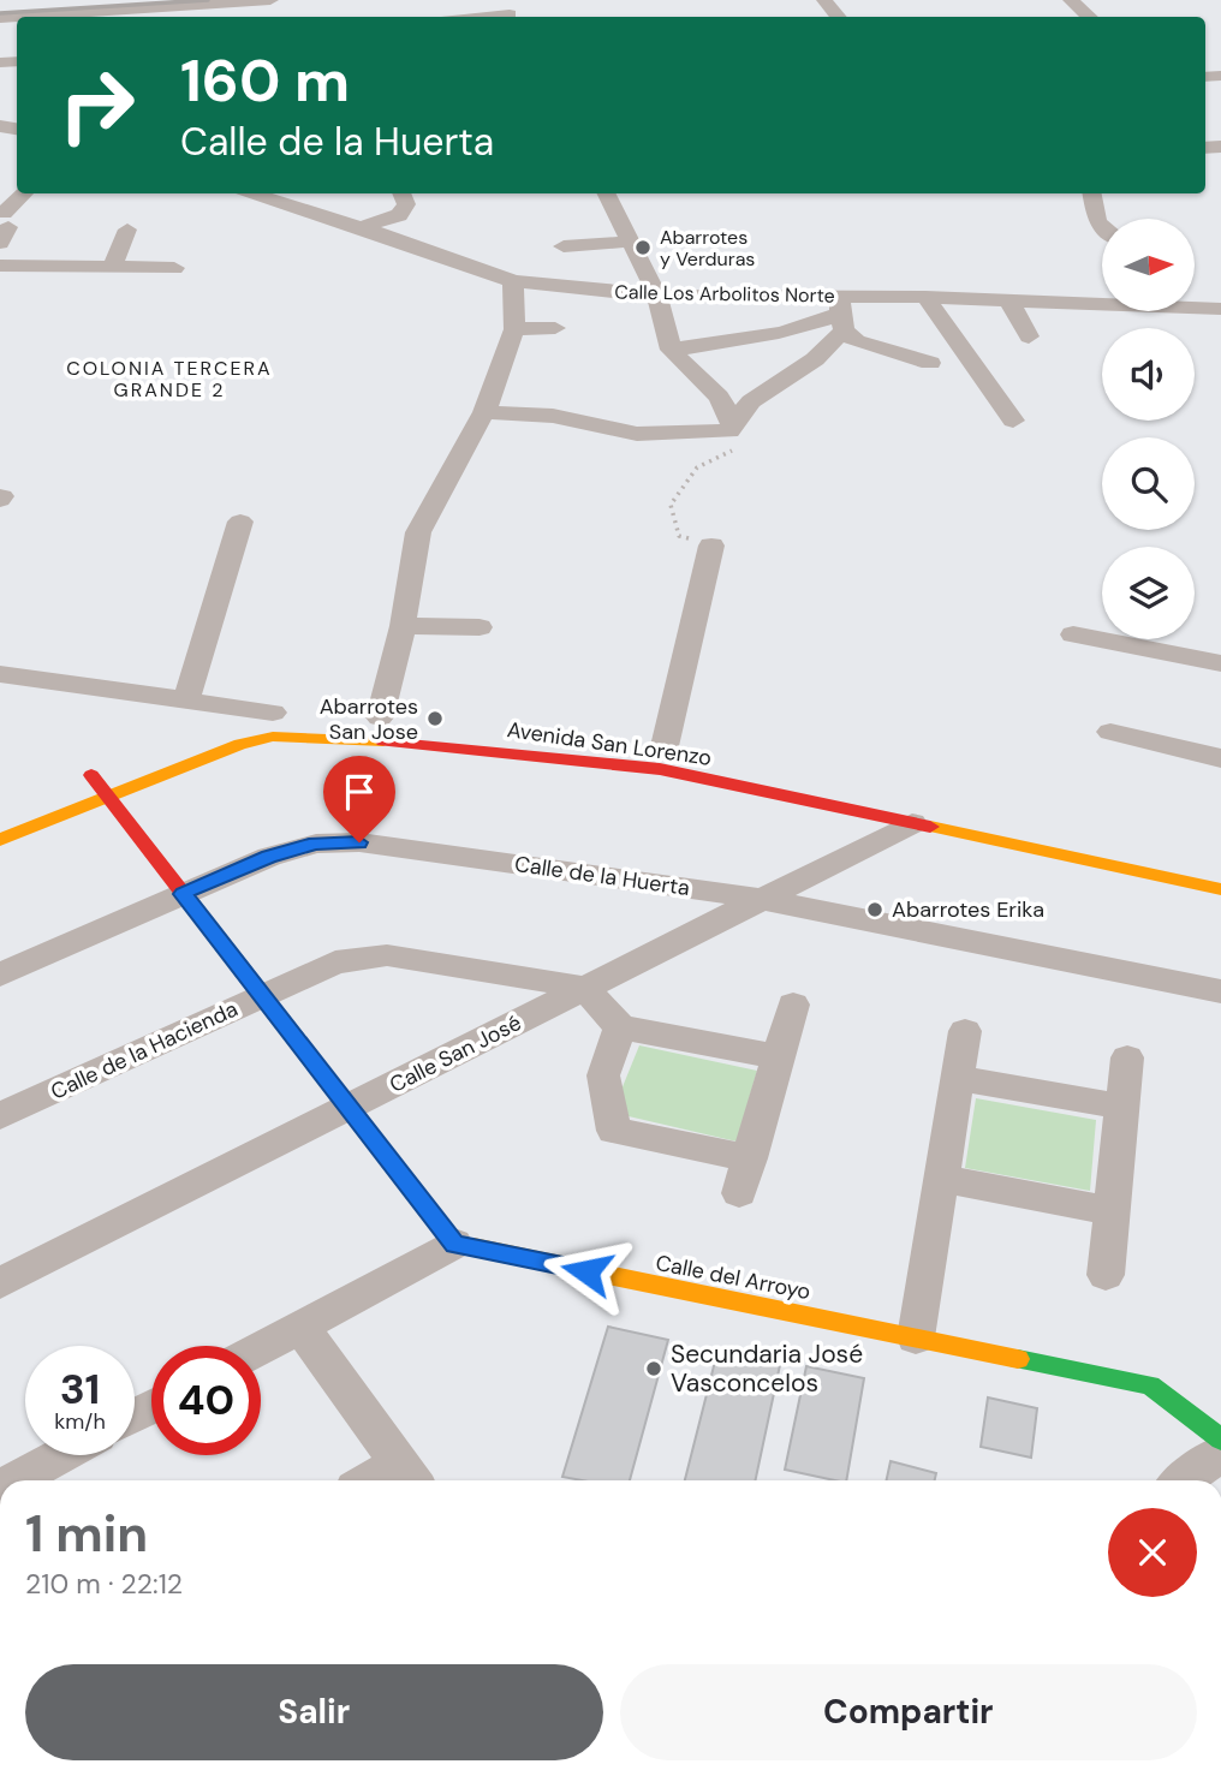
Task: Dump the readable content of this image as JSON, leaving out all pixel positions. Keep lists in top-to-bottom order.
{
  "streets": {
    "street": [
      "Calle Los Arbolitos Norte",
      "Avenida San Lorenzo",
      "Calle de la Huerta",
      "Calle de la Hacienda",
      "Calle San José",
      "Calle del Arroyo"
    ]
  },
  "crossings": [
    ["Avenida San Lorenzo", "Calle San José"],
    ["Calle de la Huerta", "Calle San José"],
    ["Calle de la Hacienda", "Calle San José"]
  ],
  "districts": ["COLONIA TERCERA GRANDE 2"],
  "places": [
    "Abarrotes y Verduras",
    "Abarrotes San Jose",
    "Abarrotes Erika",
    "Secundaria José Vasconcelos"
  ],
  "north": "right",
  "page": {
    "turn": ["160 m", "Calle de la Huerta"],
    "speed": "31 km/h",
    "limit": "40",
    "heading": ["1 min", "210 m · 22:12"],
    "buttons": ["Salir", "Compartir"]
  }
}
